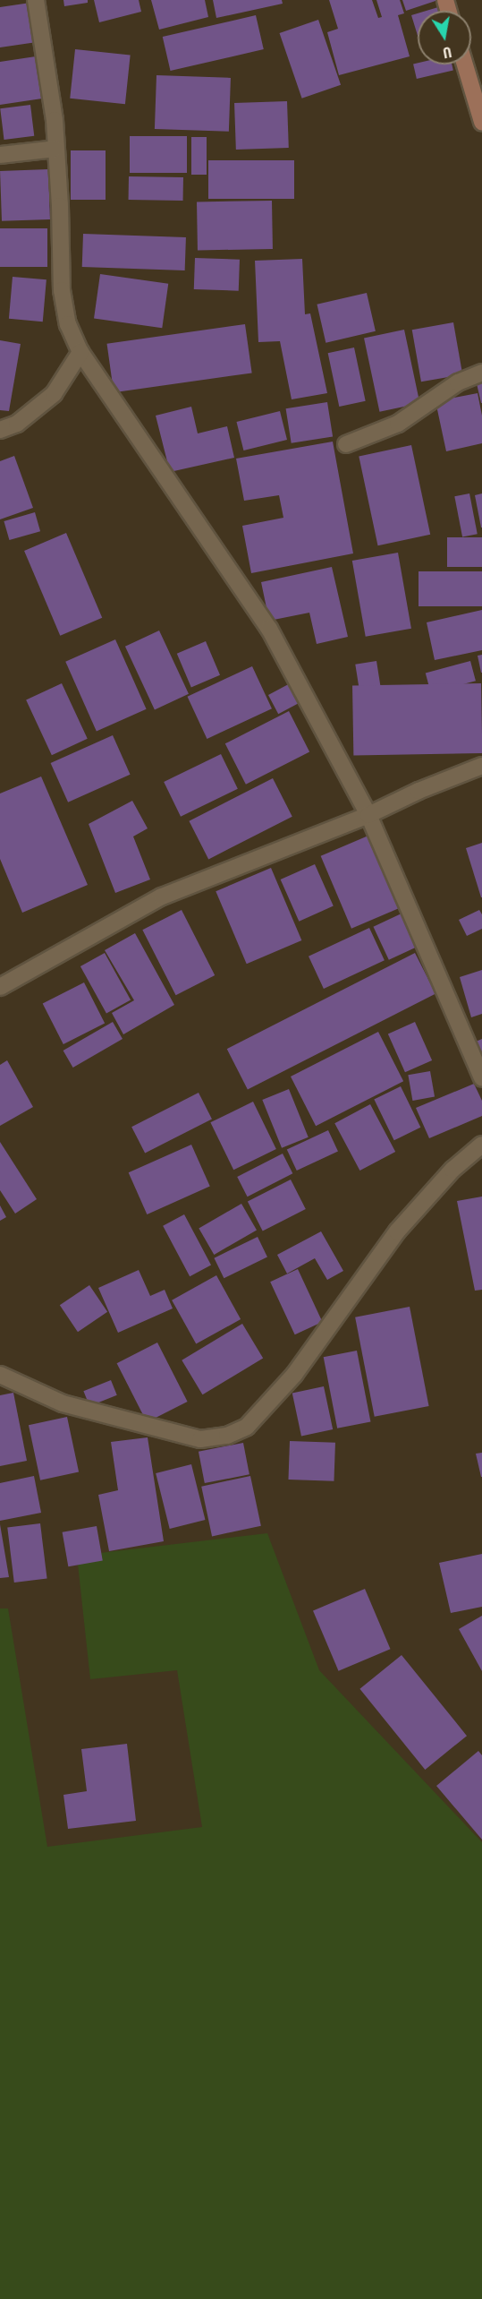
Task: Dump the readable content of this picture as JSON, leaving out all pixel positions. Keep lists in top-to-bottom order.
{
  "north": "bottom"
}
